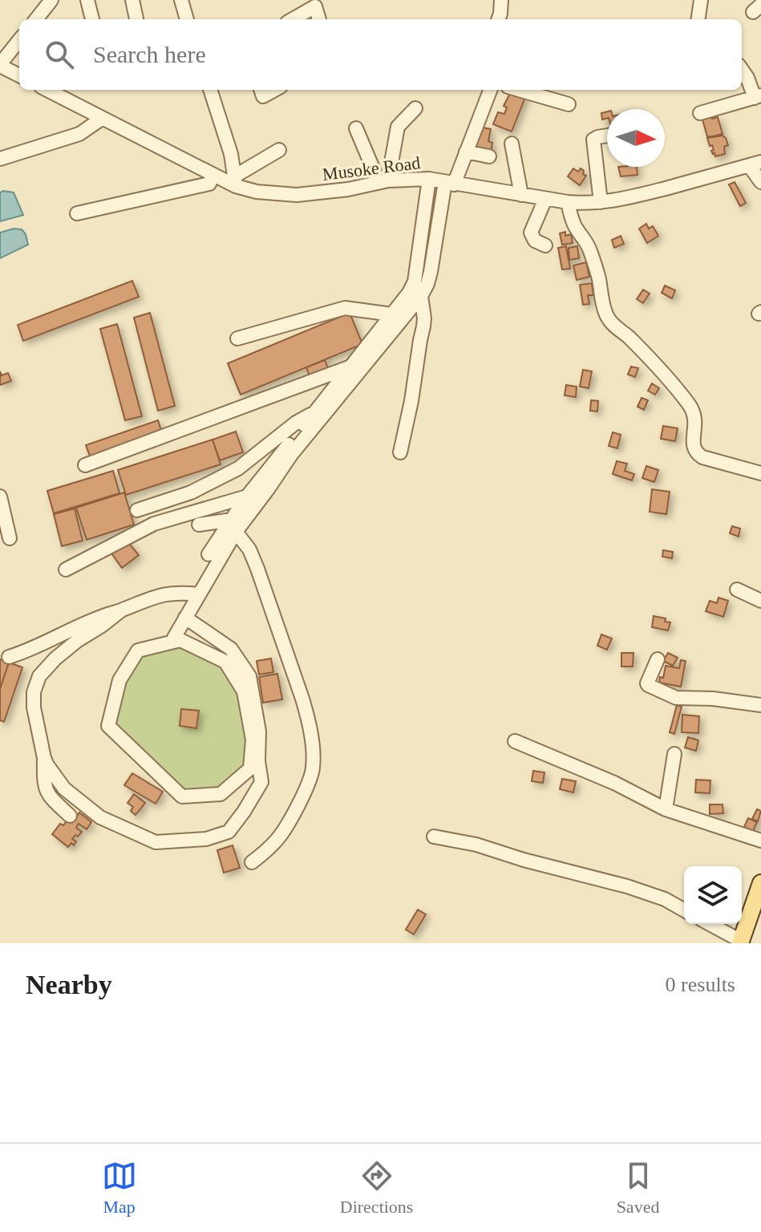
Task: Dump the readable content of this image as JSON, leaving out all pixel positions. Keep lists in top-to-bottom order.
{
  "streets": {
    "street": ["Musoke Road"]
  },
  "north": "right",
  "page": {
    "search": "Search here",
    "heading": ["Nearby", "0 results"],
    "nav": ["Map", "Directions", "Saved"]
  }
}
